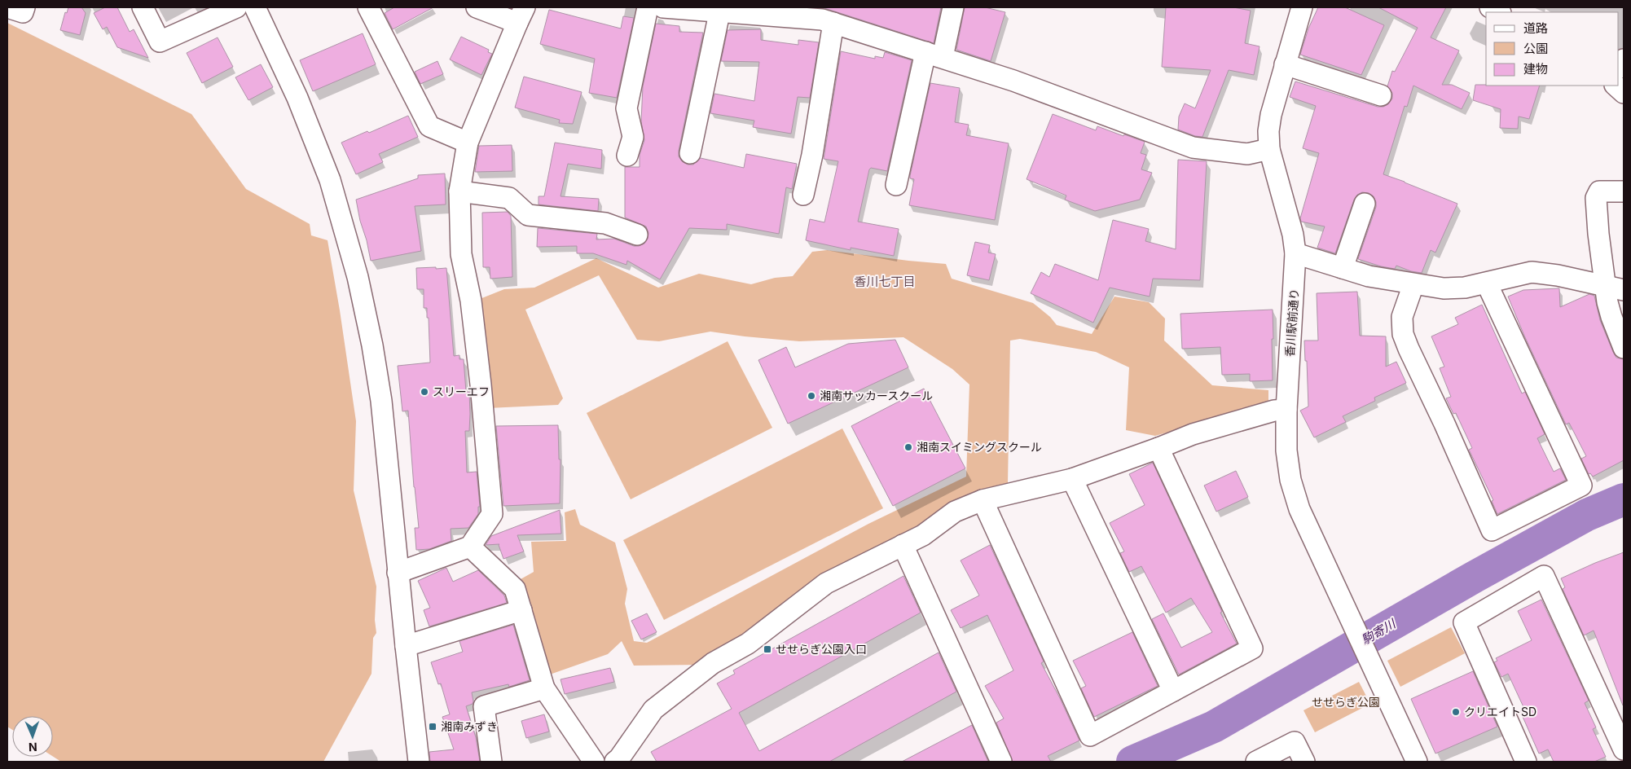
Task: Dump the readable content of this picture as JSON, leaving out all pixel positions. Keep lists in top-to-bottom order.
{
  "streets": {
    "street": ["香川駅前通り"]
  },
  "districts": ["香川七丁目"],
  "water": ["駒寄川"],
  "parks": ["せせらぎ公園"],
  "places": {
    "other": [
      "スリーエフ",
      "湘南サッカースクール",
      "湘南スイミングスクール",
      "クリエイトSD"
    ],
    "transit": ["せせらぎ公園入口", "湘南みずき"]
  },
  "legend": ["道路", "公園", "建物"],
  "north": "bottom"
}
